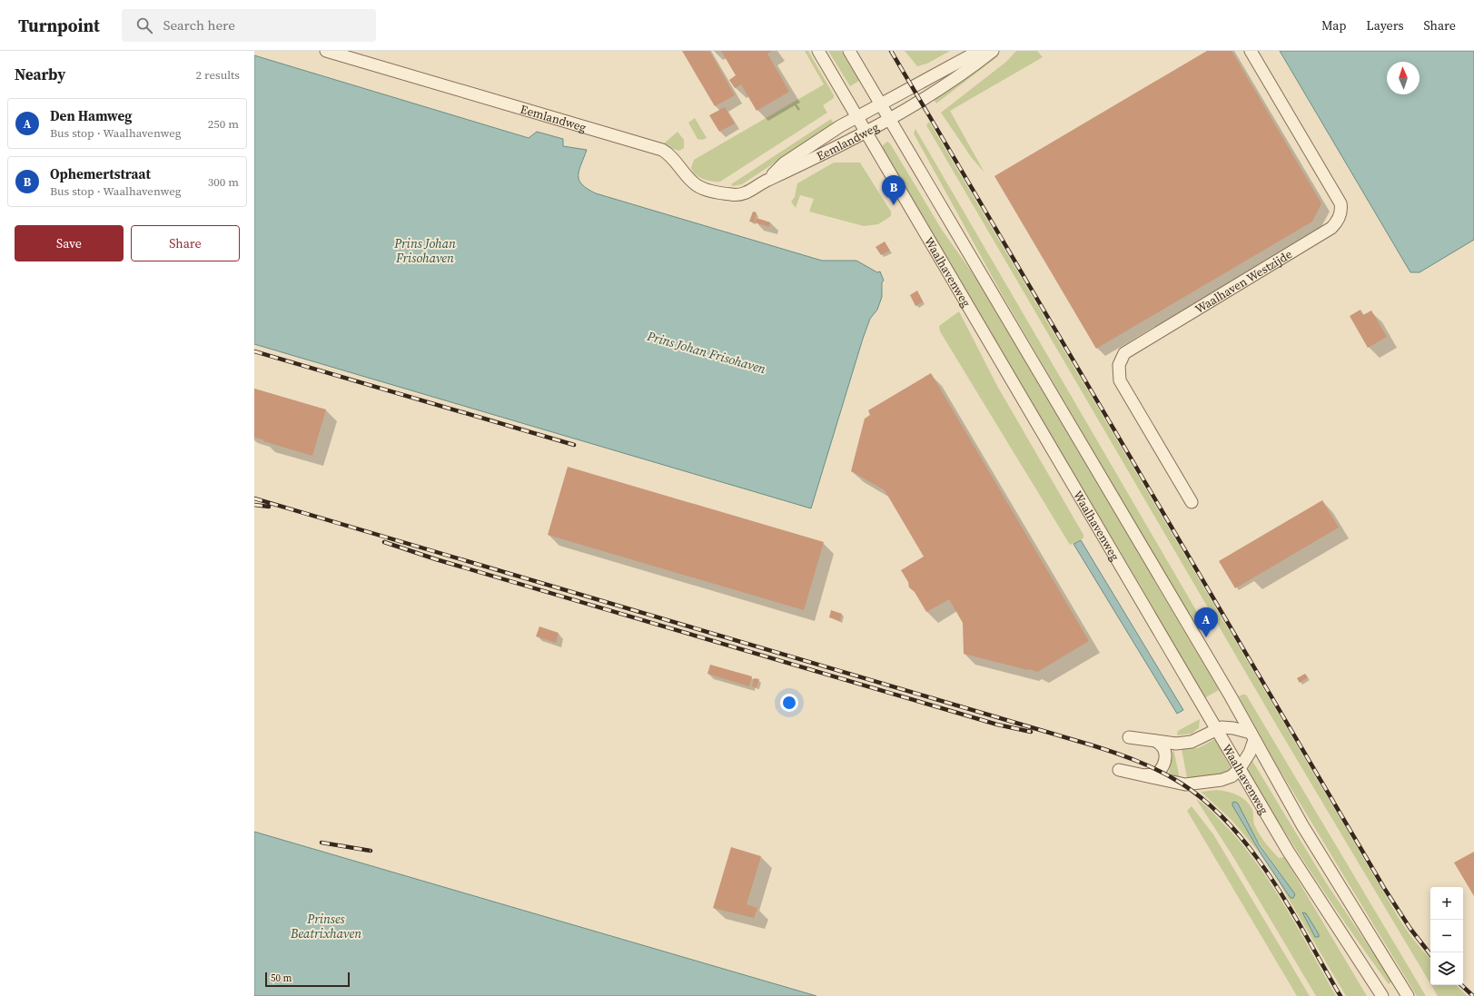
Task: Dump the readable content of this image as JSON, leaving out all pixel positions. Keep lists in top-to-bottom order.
{
  "streets": {
    "street": ["Eemlandweg", "Waalhavenweg", "Waalhaven Westzijde"]
  },
  "crossings": [
    ["Eemlandweg", "Waalhavenweg"]
  ],
  "water": ["Prins Johan Frisohaven", "Prinses Beatrixhaven"],
  "scale_bar": "50 m",
  "north": "top",
  "page": {
    "header": "Turnpoint",
    "search": "Search here",
    "nav": ["Map", "Layers", "Share"],
    "heading": ["Nearby", "2 results"],
    "list": [
      {
        "mark": "A",
        "name": "Den Hamweg",
        "note": "Bus stop · Waalhavenweg",
        "value": "250 m"
      },
      {
        "mark": "B",
        "name": "Ophemertstraat",
        "note": "Bus stop · Waalhavenweg",
        "value": "300 m"
      }
    ],
    "pins": ["B", "A"],
    "buttons": ["Save", "Share"],
    "map_buttons": ["+", "−"],
    "scale": "50 m"
  }
}
